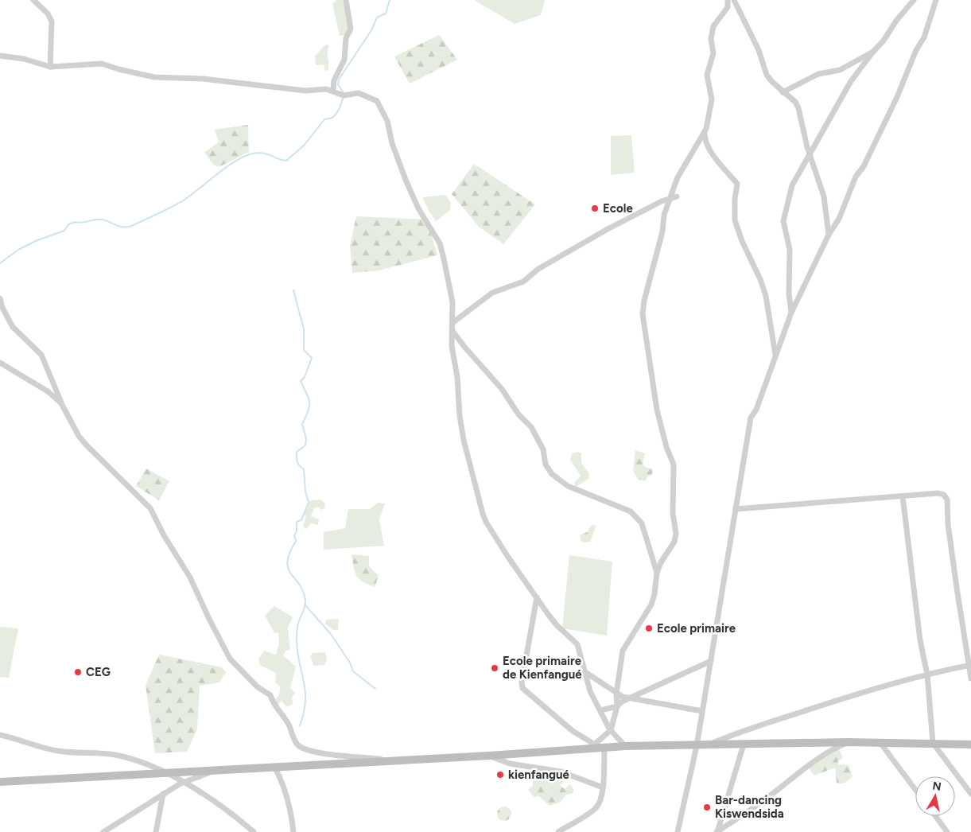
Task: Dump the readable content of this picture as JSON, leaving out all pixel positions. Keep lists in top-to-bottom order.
{
  "places": [
    "Ecole",
    "Ecole primaire",
    "Ecole primaire de Kienfangué",
    "CEG",
    "kienfangué",
    "Bar-dancing Kiswendsida"
  ],
  "north": "top"
}
